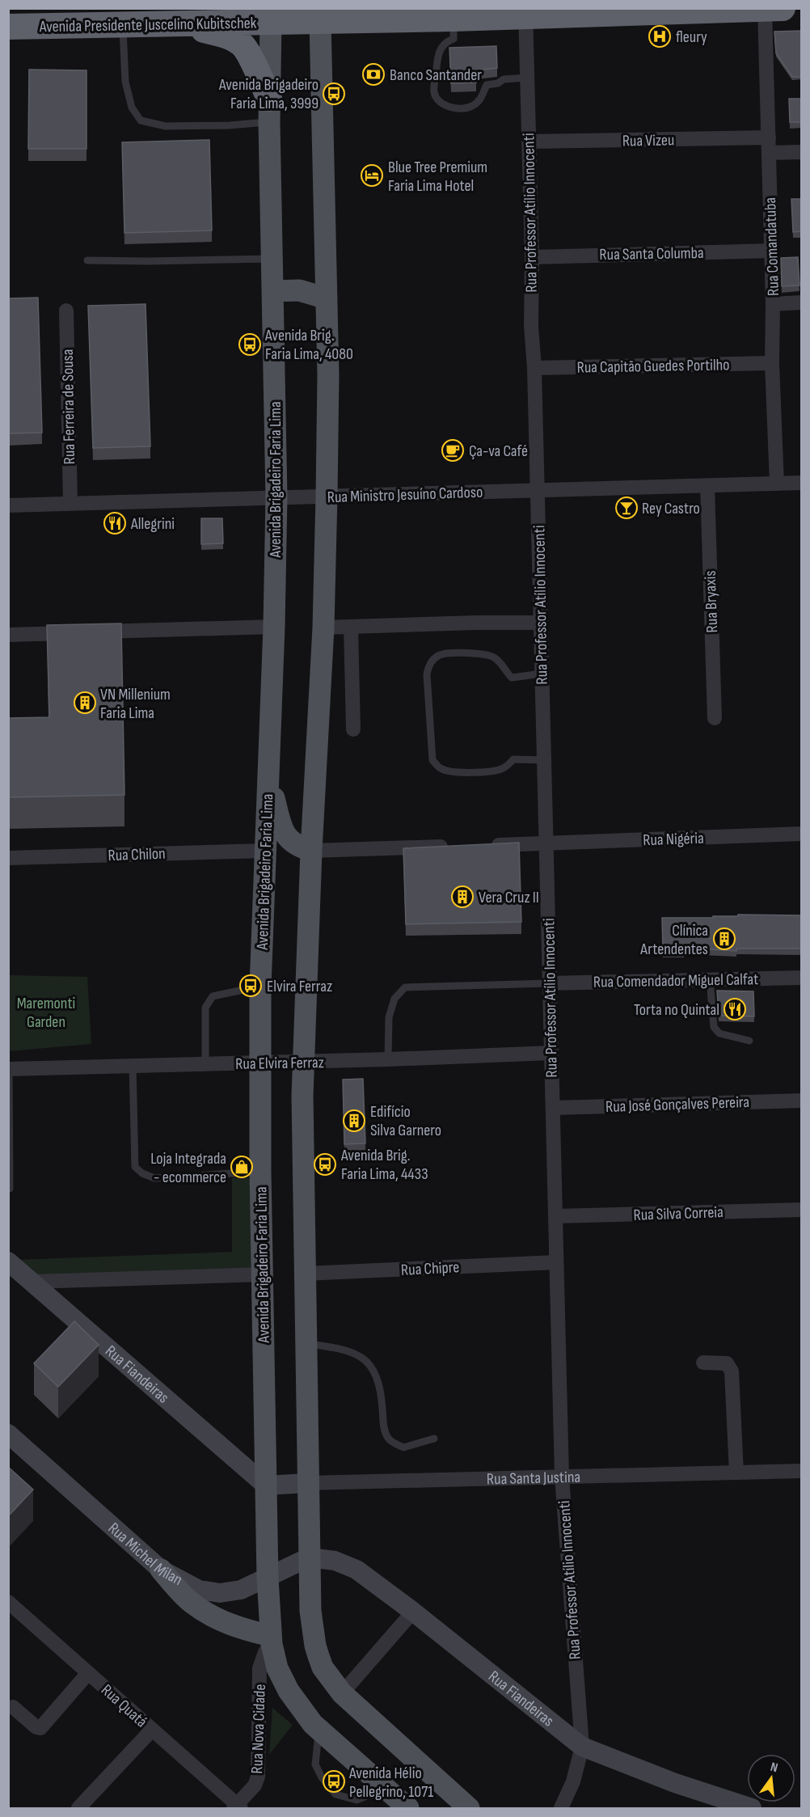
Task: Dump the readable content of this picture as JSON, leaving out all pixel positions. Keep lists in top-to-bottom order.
{
  "streets": {
    "highway": ["Avenida Presidente Juscelino Kubitschek"],
    "main road": ["Avenida Brigadeiro Faria Lima"],
    "street": [
      "Rua Vizeu",
      "Rua Professor Atílio Innocenti",
      "Rua Comandatuba",
      "Rua Santa Columba",
      "Rua Capitão Guedes Portilho",
      "Rua Ferreira de Sousa",
      "Rua Ministro Jesuíno Cardoso",
      "Rua Bryaxis",
      "Rua Nigéria",
      "Rua Chilon",
      "Rua Comendador Miguel Calfat",
      "Rua Elvira Ferraz",
      "Rua José Gonçalves Pereira",
      "Rua Silva Correia",
      "Rua Chipre",
      "Rua Fiandeiras",
      "Rua Santa Justina",
      "Rua Michel Milan",
      "Rua Quatá",
      "Rua Nova Cidade"
    ]
  },
  "crossings": [
    ["Avenida Presidente Juscelino Kubitschek", "Rua Professor Atílio Innocenti"],
    ["Avenida Presidente Juscelino Kubitschek", "Rua Comandatuba"],
    ["Avenida Presidente Juscelino Kubitschek", "Avenida Brigadeiro Faria Lima"],
    ["Rua Vizeu", "Rua Professor Atílio Innocenti"],
    ["Rua Vizeu", "Rua Comandatuba"],
    ["Rua Professor Atílio Innocenti", "Rua Santa Columba"],
    ["Rua Professor Atílio Innocenti", "Rua Capitão Guedes Portilho"],
    ["Rua Professor Atílio Innocenti", "Rua Ministro Jesuíno Cardoso"],
    ["Rua Professor Atílio Innocenti", "Rua Nigéria"],
    ["Rua Professor Atílio Innocenti", "Rua Comendador Miguel Calfat"],
    ["Rua Professor Atílio Innocenti", "Rua Elvira Ferraz"],
    ["Rua Professor Atílio Innocenti", "Rua José Gonçalves Pereira"],
    ["Rua Professor Atílio Innocenti", "Rua Silva Correia"],
    ["Rua Professor Atílio Innocenti", "Rua Chipre"],
    ["Rua Professor Atílio Innocenti", "Rua Fiandeiras"],
    ["Rua Professor Atílio Innocenti", "Rua Santa Justina"],
    ["Rua Comandatuba", "Rua Santa Columba"],
    ["Rua Comandatuba", "Rua Capitão Guedes Portilho"],
    ["Rua Comandatuba", "Rua Ministro Jesuíno Cardoso"],
    ["Rua Ferreira de Sousa", "Rua Ministro Jesuíno Cardoso"],
    ["Avenida Brigadeiro Faria Lima", "Rua Ministro Jesuíno Cardoso"],
    ["Avenida Brigadeiro Faria Lima", "Rua Chilon"],
    ["Avenida Brigadeiro Faria Lima", "Rua Elvira Ferraz"],
    ["Avenida Brigadeiro Faria Lima", "Rua Fiandeiras"],
    ["Avenida Brigadeiro Faria Lima", "Rua Santa Justina"],
    ["Avenida Brigadeiro Faria Lima", "Rua Michel Milan"],
    ["Avenida Brigadeiro Faria Lima", "Rua Nova Cidade"],
    ["Rua Ministro Jesuíno Cardoso", "Rua Bryaxis"],
    ["Rua Fiandeiras", "Rua Santa Justina"],
    ["Rua Fiandeiras", "Rua Michel Milan"],
    ["Rua Quatá", "Rua Nova Cidade"]
  ],
  "parks": ["Maremonti Garden"],
  "places": {
    "hospital": ["fleury"],
    "bank": ["Banco Santander"],
    "bus stop": [
      "Avenida Brigadeiro Faria Lima, 3999",
      "Avenida Brig. Faria Lima, 4080",
      "Elvira Ferraz",
      "Avenida Brig. Faria Lima, 4433",
      "Avenida Hélio Pellegrino, 1071"
    ],
    "hotel": ["Blue Tree Premium Faria Lima Hotel"],
    "cafe": ["Ça-va Café"],
    "bar": ["Rey Castro"],
    "restaurant": ["Allegrini", "Torta no Quintal"],
    "building": [
      "VN Millenium Faria Lima",
      "Vera Cruz II",
      "Clínica Artendentes",
      "Edifício Silva Garnero"
    ],
    "shop": ["Loja Integrada - ecommerce"]
  },
  "north": "top"
}
